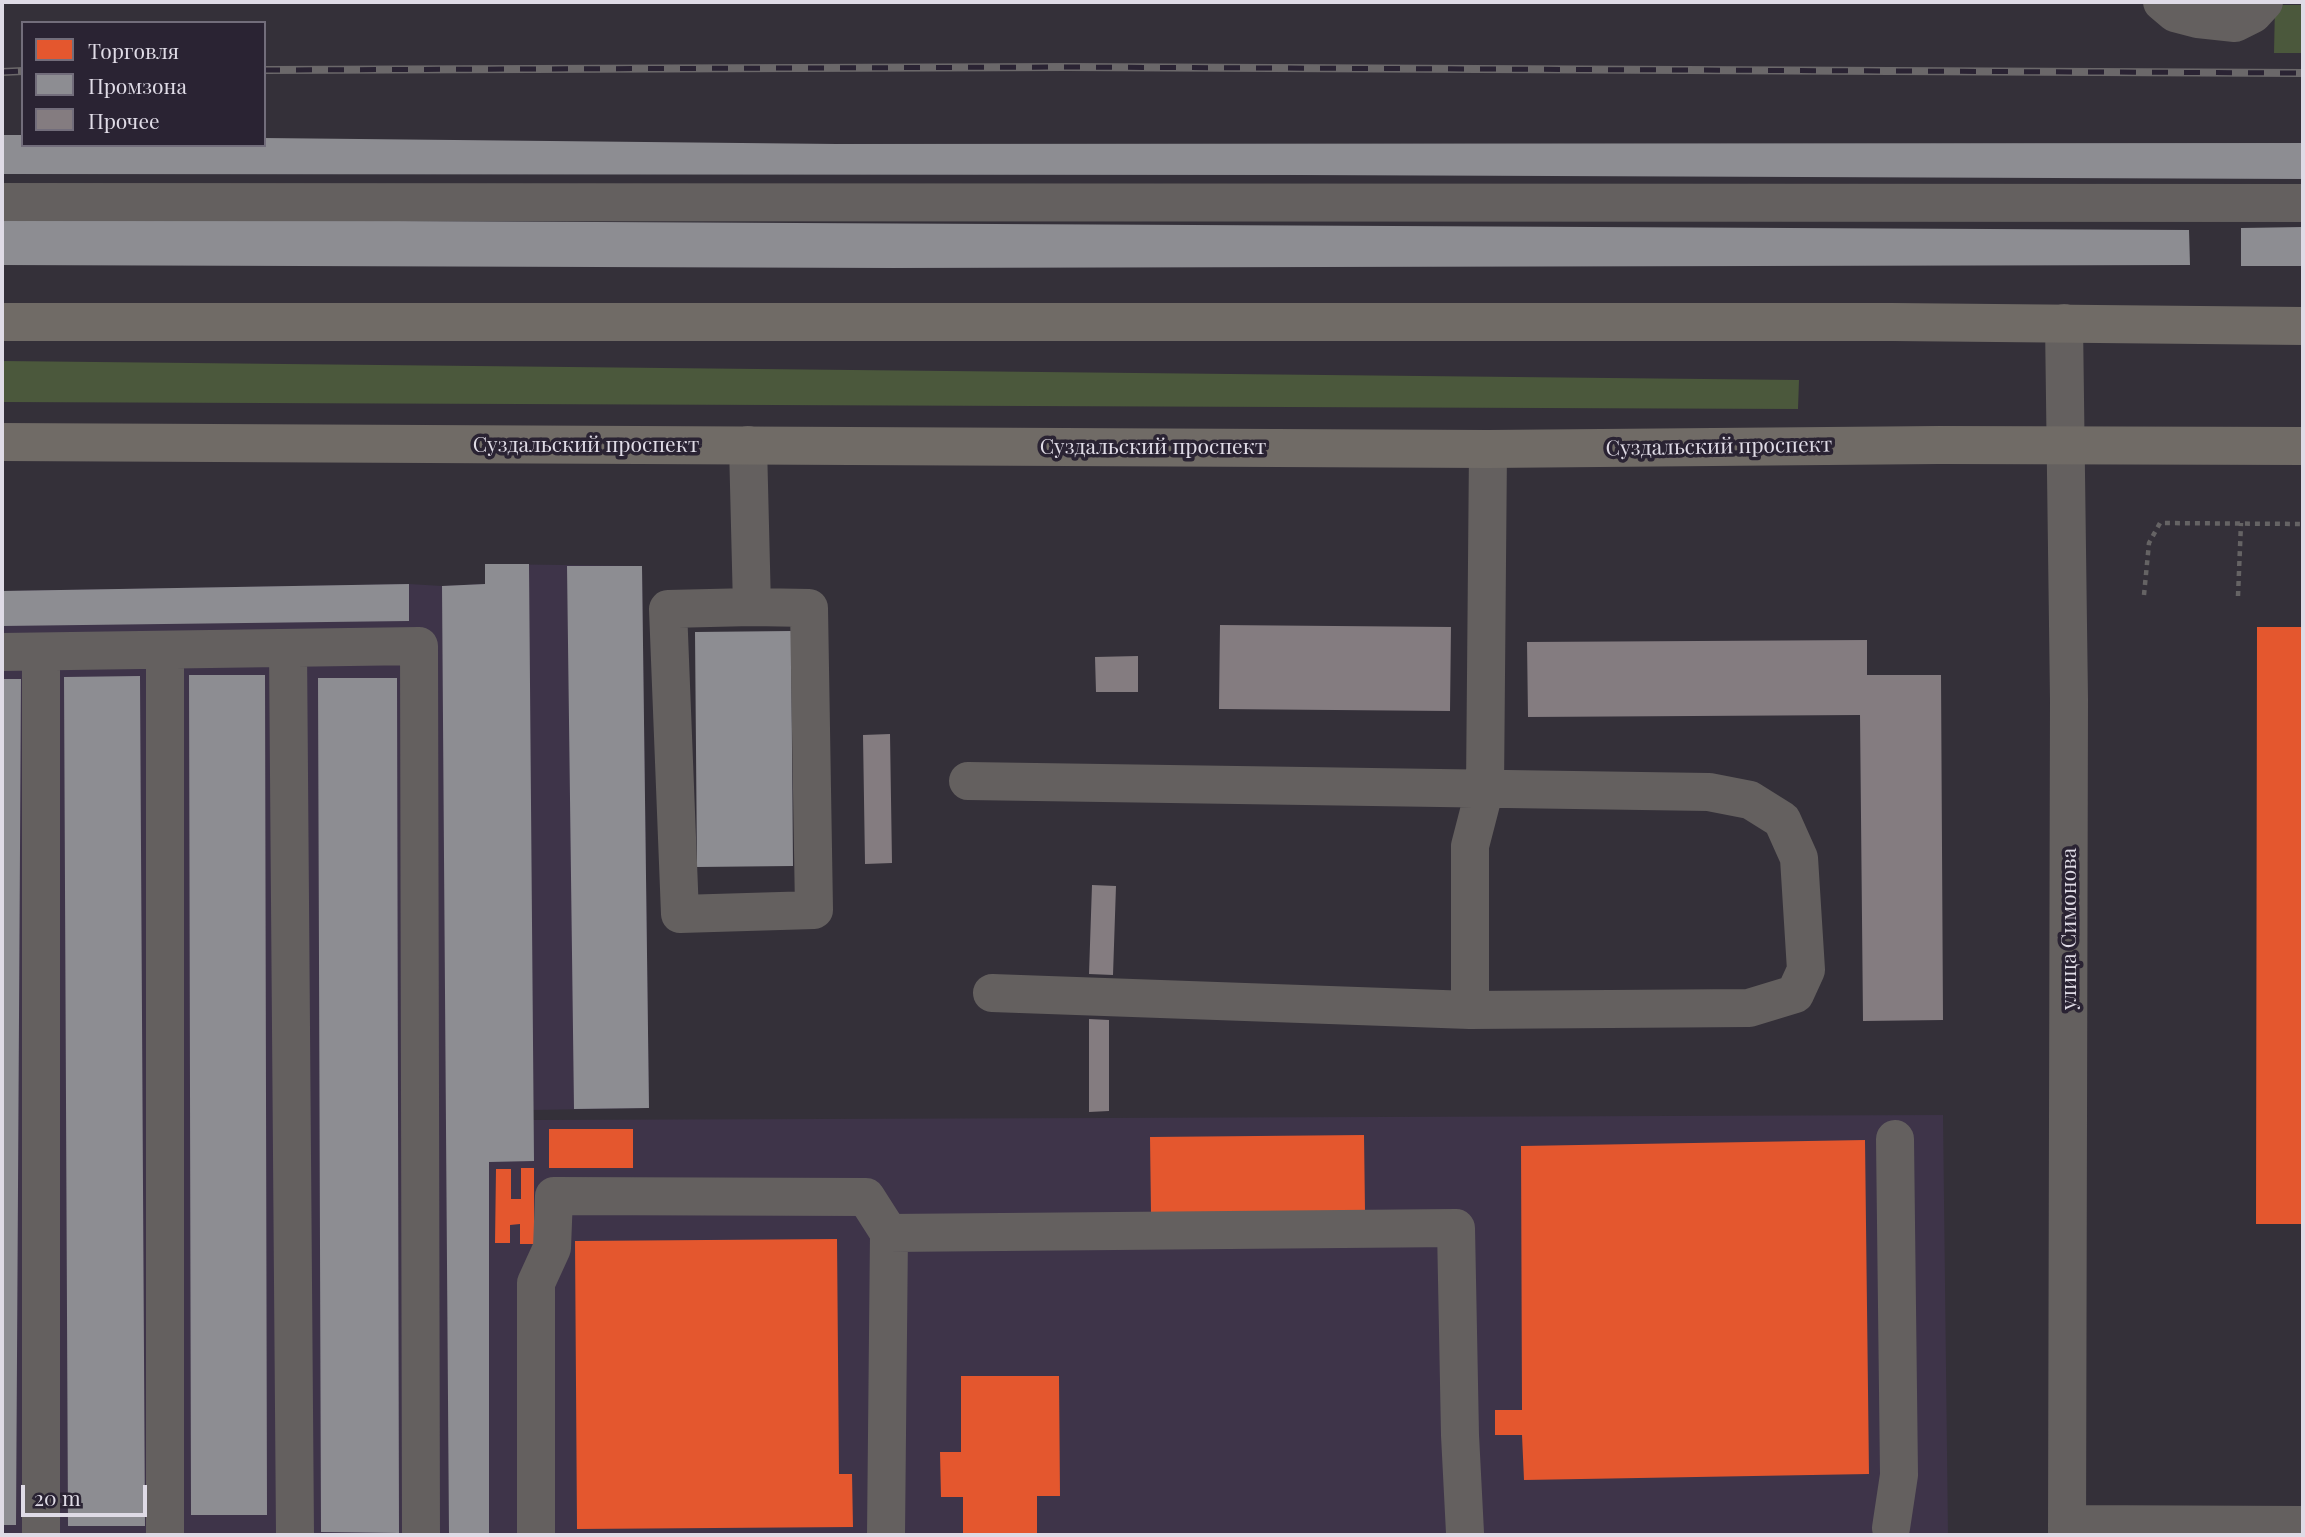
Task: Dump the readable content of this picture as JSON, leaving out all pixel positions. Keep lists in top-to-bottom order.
{
  "streets": {
    "main road": ["Суздальский проспект"],
    "street": ["улица Симонова"]
  },
  "crossings": [
    ["Суздальский проспект", "улица Симонова"]
  ],
  "legend": ["Торговля", "Промзона", "Прочее"],
  "scale_bar": "20 m"
}
